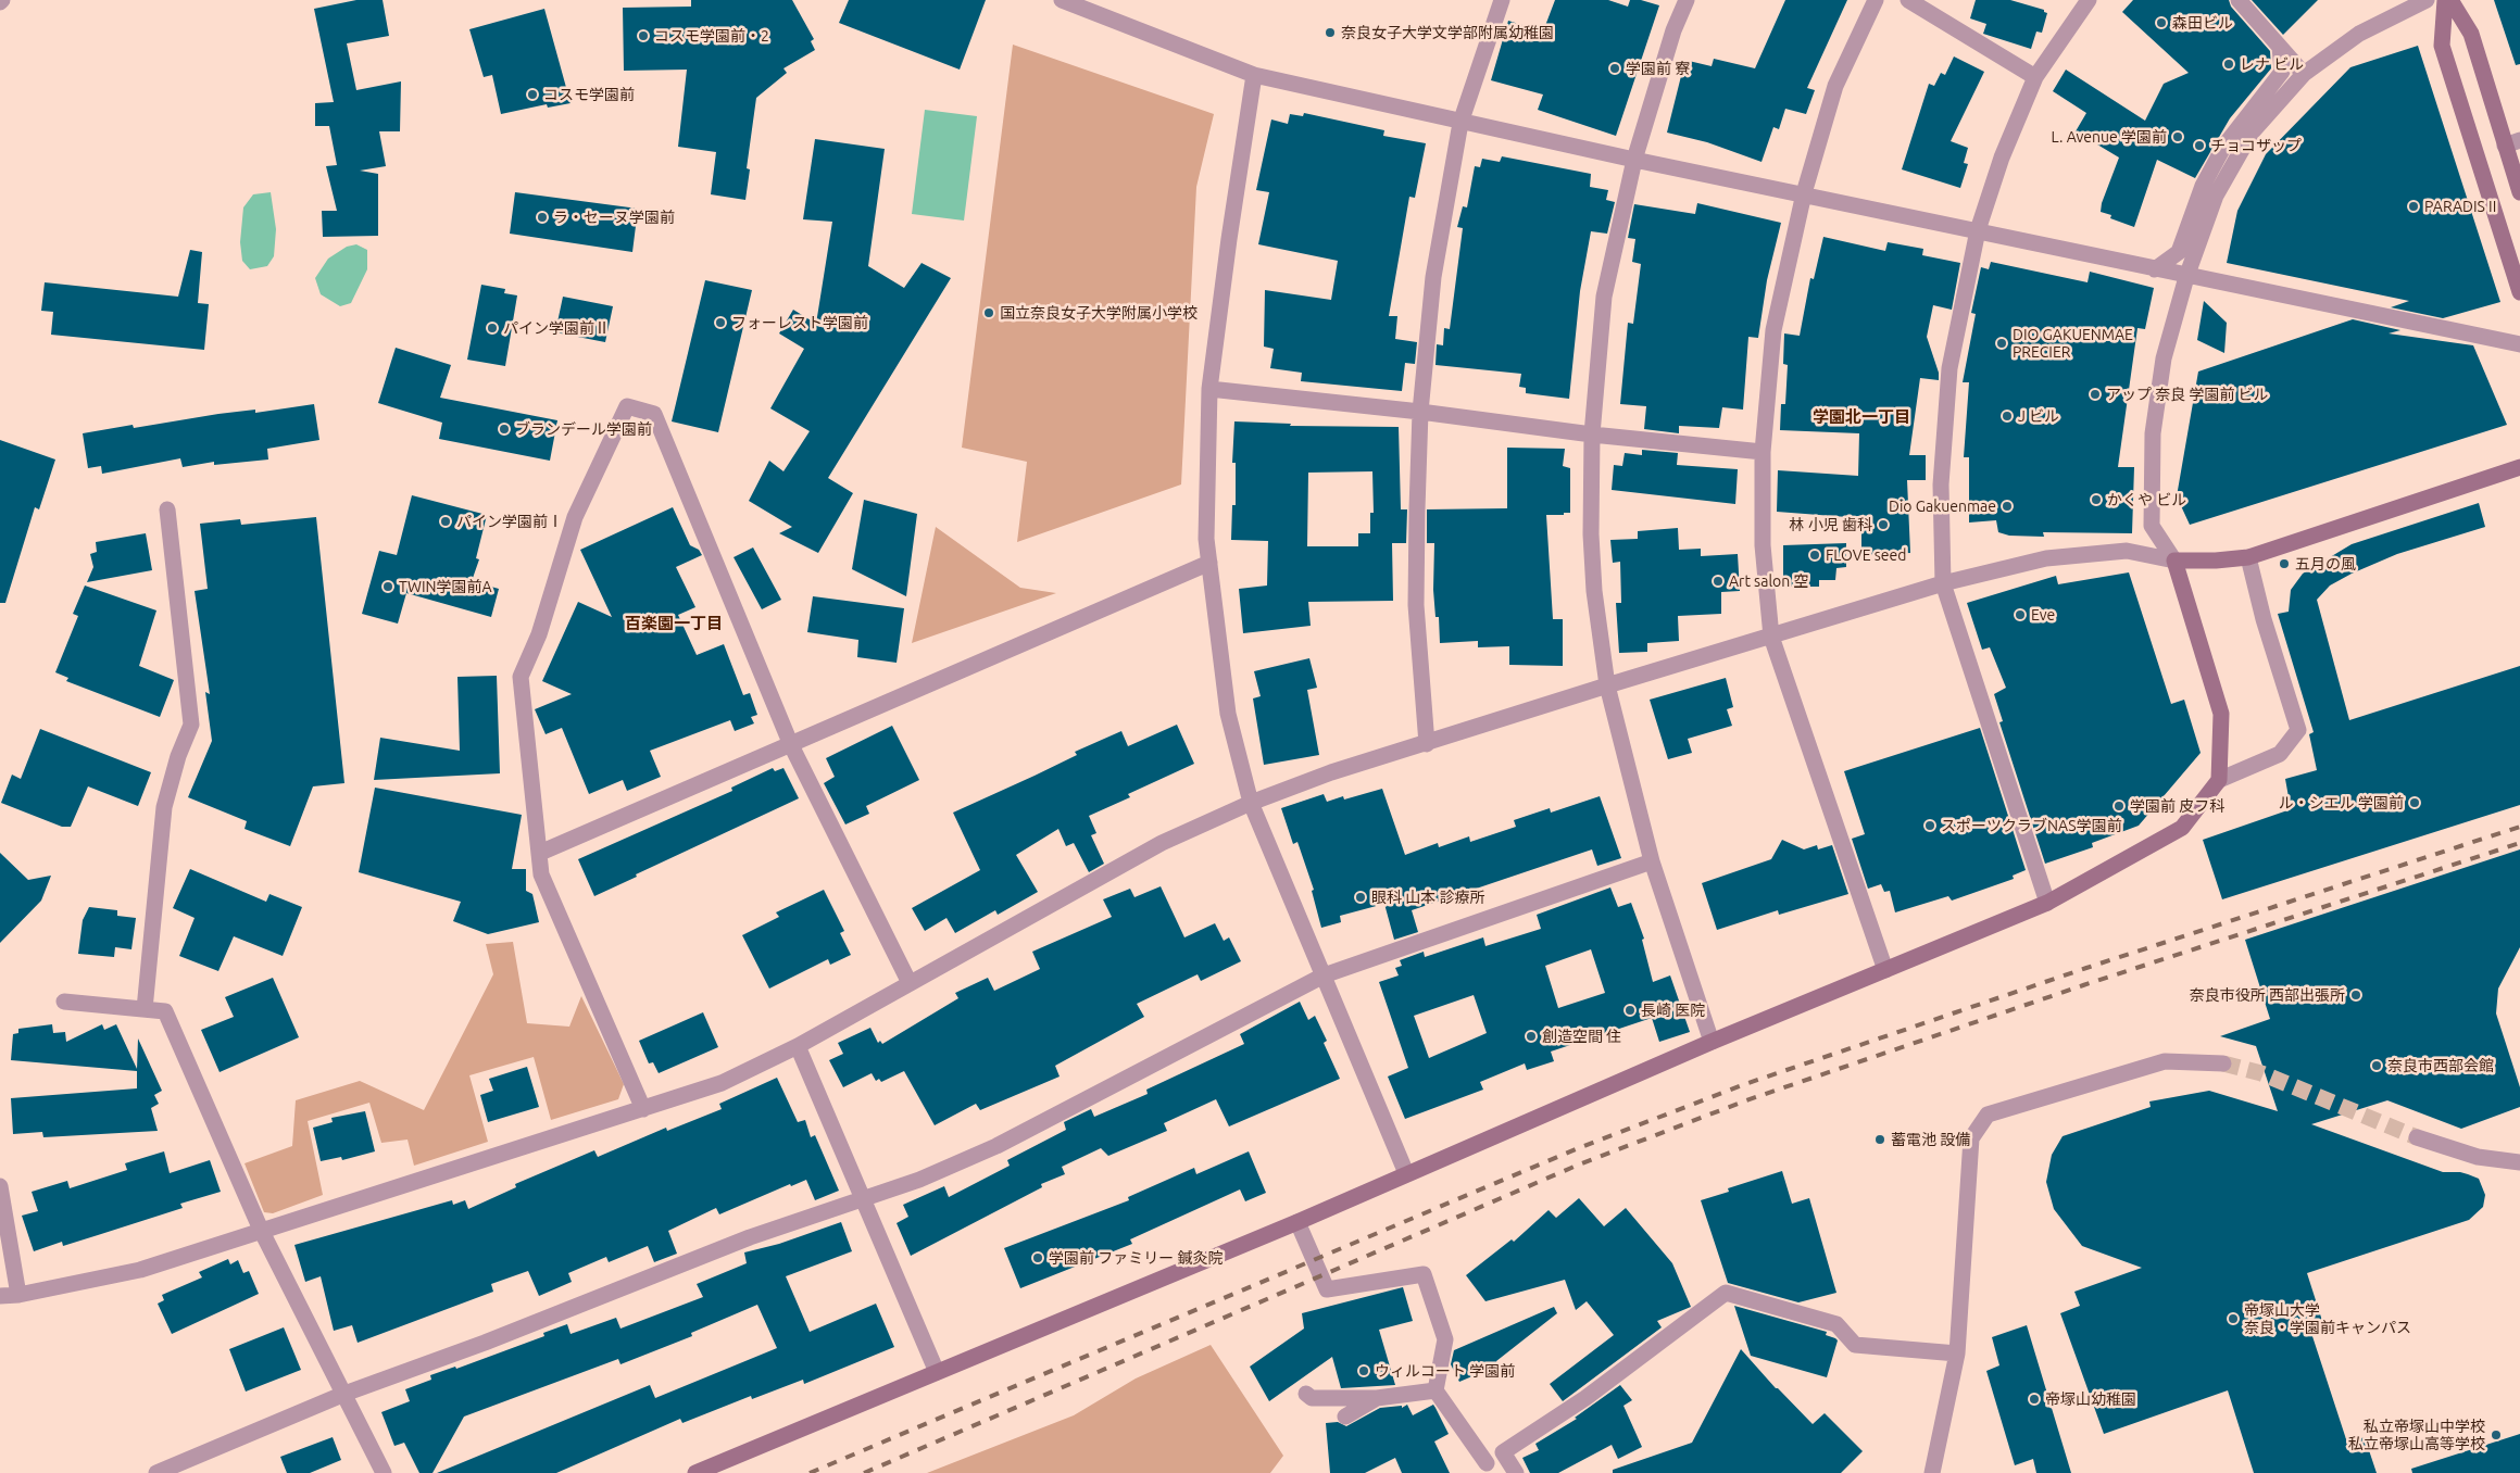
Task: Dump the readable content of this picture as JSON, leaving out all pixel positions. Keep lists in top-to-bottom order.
{
  "districts": ["学園北一丁目", "百楽園一丁目"],
  "places": [
    "森田ビル",
    "奈良女子大学文学部附属幼稚園",
    "コスモ学園前・2",
    "レナ ビル",
    "学園前 寮",
    "コスモ学園前",
    "L. Avenue 学園前",
    "チョコザップ",
    "PARADIS II",
    "ラ・セーヌ学園前",
    "国立奈良女子大学附属小学校",
    "フォーレスト学園前",
    "パイン学園前Ⅱ",
    "DIO GAKUENMAE PRECIER",
    "アップ 奈良 学園前 ビル",
    "J ビル",
    "ブランデール学園前",
    "かくや ビル",
    "Dio Gakuenmae",
    "パイン学園前Ⅰ",
    "林 小児 歯科",
    "FLOVE seed",
    "五月の風",
    "Art salon 空",
    "TWIN学園前A",
    "Eve",
    "ル・シエル 学園前",
    "学園前 皮フ科",
    "スポーツクラブNAS学園前",
    "眼科 山本 診療所",
    "奈良市役所 西部出張所",
    "長崎 医院",
    "創造空間 住",
    "奈良市西部会館",
    "蓄電池 設備",
    "学園前 ファミリー 鍼灸院",
    "帝塚山大学 奈良・学園前キャンパス",
    "ウィルコート 学園前",
    "帝塚山幼稚園",
    "私立帝塚山中学校 私立帝塚山高等学校"
  ]
}
